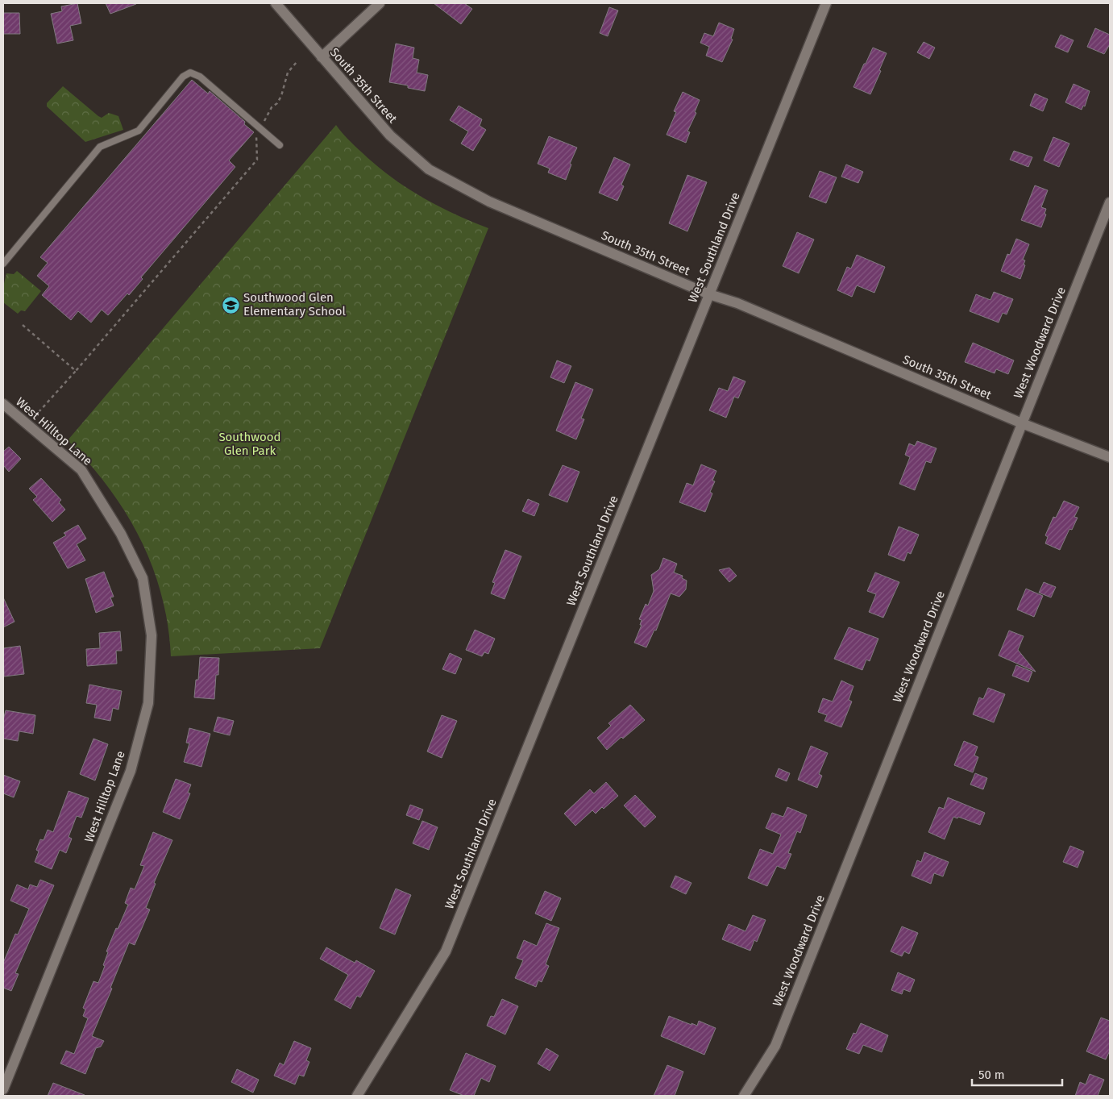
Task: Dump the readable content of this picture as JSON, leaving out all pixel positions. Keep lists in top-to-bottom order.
{
  "streets": {
    "street": [
      "South 35th Street",
      "West Southland Drive",
      "West Woodward Drive",
      "West Hilltop Lane"
    ]
  },
  "crossings": [
    ["South 35th Street", "West Southland Drive"],
    ["South 35th Street", "West Woodward Drive"]
  ],
  "parks": ["Southwood Glen Park"],
  "places": {
    "school or university": ["Southwood Glen Elementary School"]
  },
  "scale_bar": "50 m"
}
